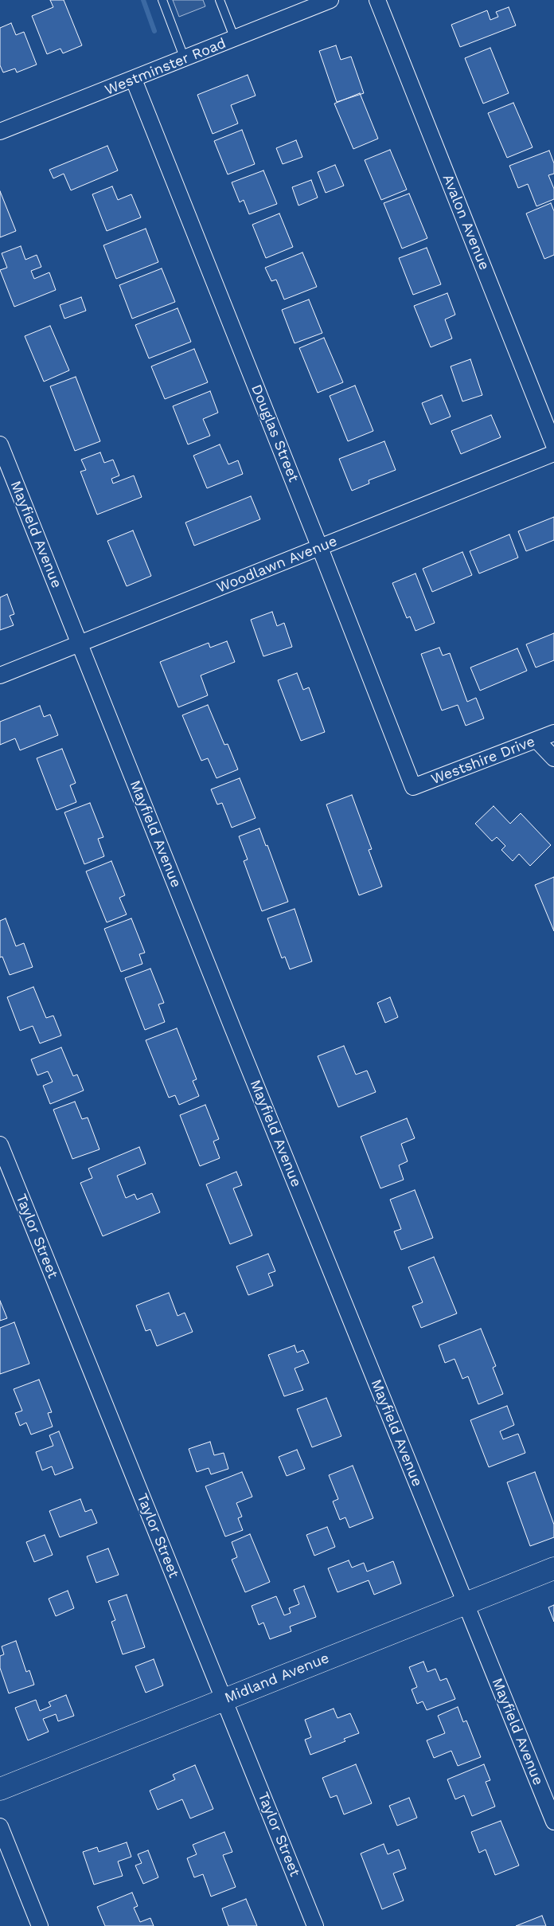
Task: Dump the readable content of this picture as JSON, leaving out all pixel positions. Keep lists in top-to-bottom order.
{
  "streets": {
    "main road": ["Midland Avenue"],
    "street": [
      "Westminster Road",
      "Avalon Avenue",
      "Douglas Street",
      "Mayfield Avenue",
      "Woodlawn Avenue",
      "Westshire Drive",
      "Taylor Street"
    ]
  },
  "crossings": [
    ["Westminster Road", "Douglas Street"],
    ["Douglas Street", "Woodlawn Avenue"],
    ["Douglas Street", "Westshire Drive"],
    ["Mayfield Avenue", "Woodlawn Avenue"],
    ["Mayfield Avenue", "Midland Avenue"],
    ["Taylor Street", "Midland Avenue"]
  ]
}
